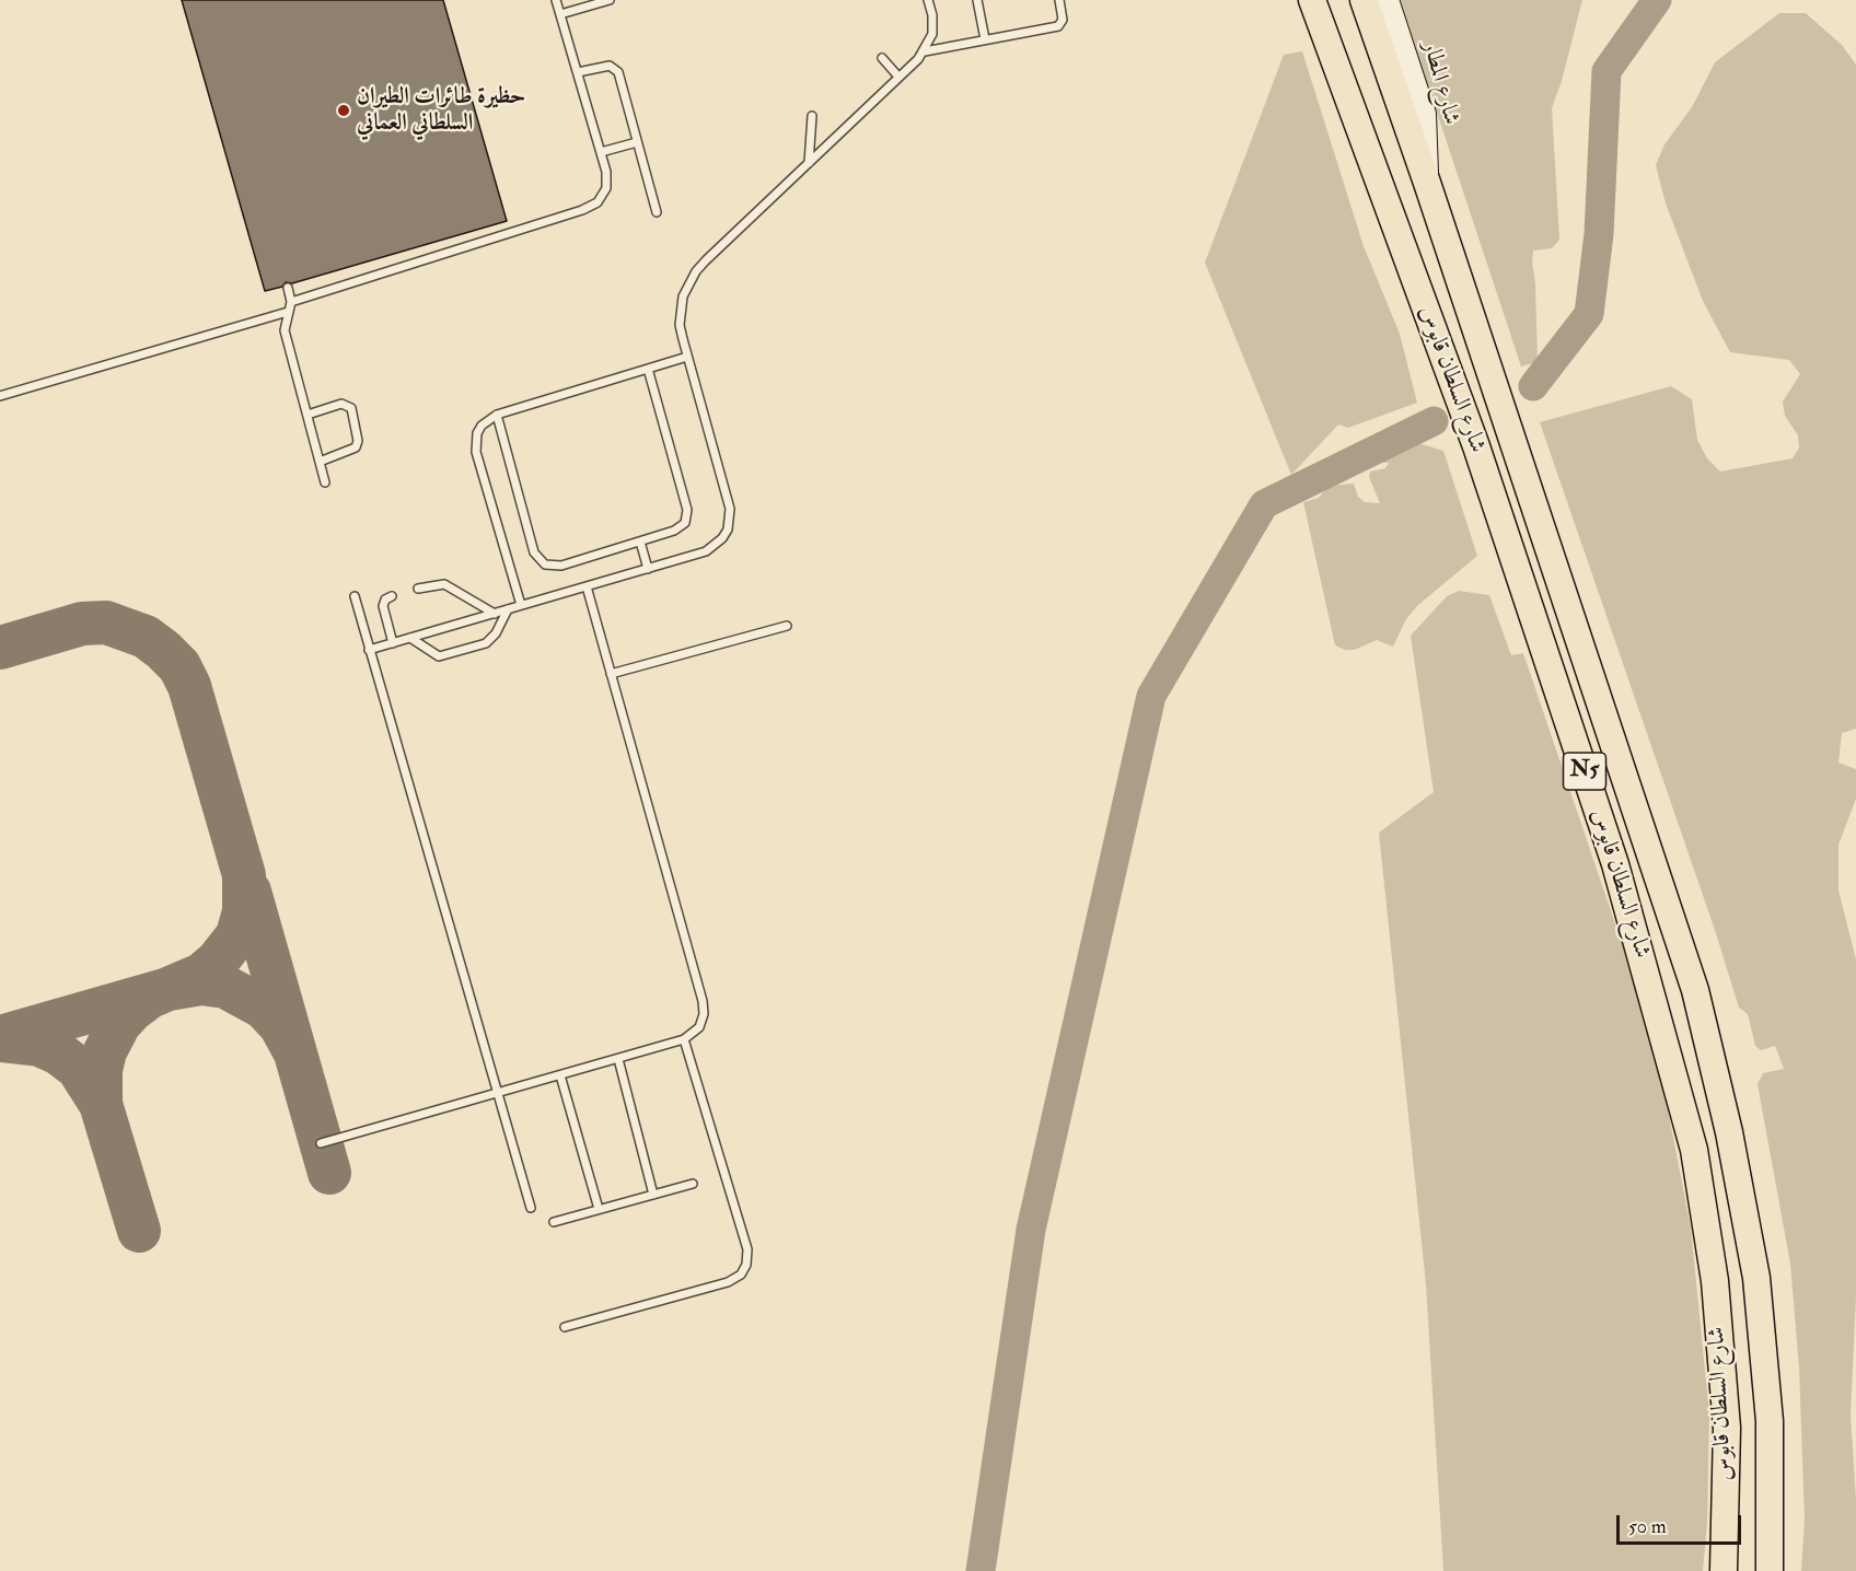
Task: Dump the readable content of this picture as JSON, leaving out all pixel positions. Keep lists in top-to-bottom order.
{
  "streets": {
    "highway": ["شارع السلطان قابوس", "N5"],
    "main road": ["شارع المطار"]
  },
  "crossings": [
    ["شارع المطار", "شارع السلطان قابوس"]
  ],
  "places": ["حظيرة طائرات الطيران السلطاني العماني"],
  "scale_bar": "50 m"
}
